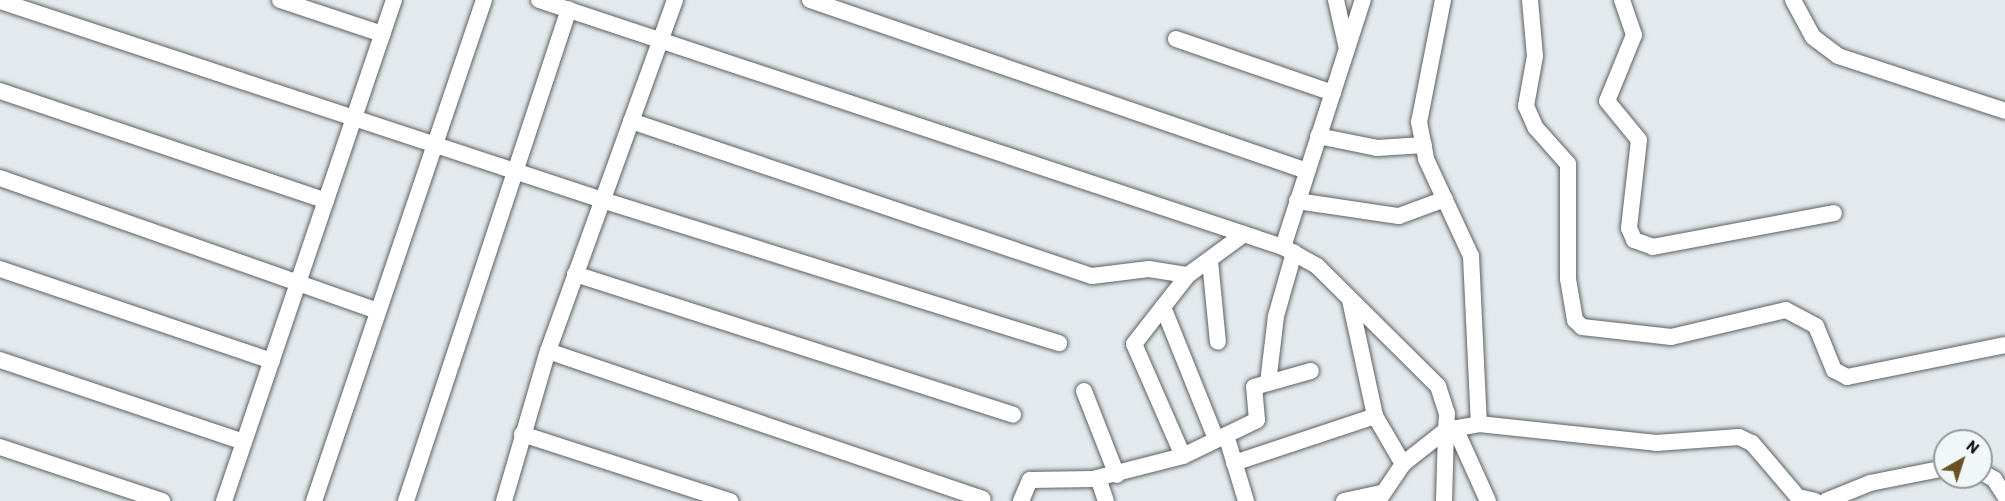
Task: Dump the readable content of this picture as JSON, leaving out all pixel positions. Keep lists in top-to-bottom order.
{
  "north": "top right"
}
